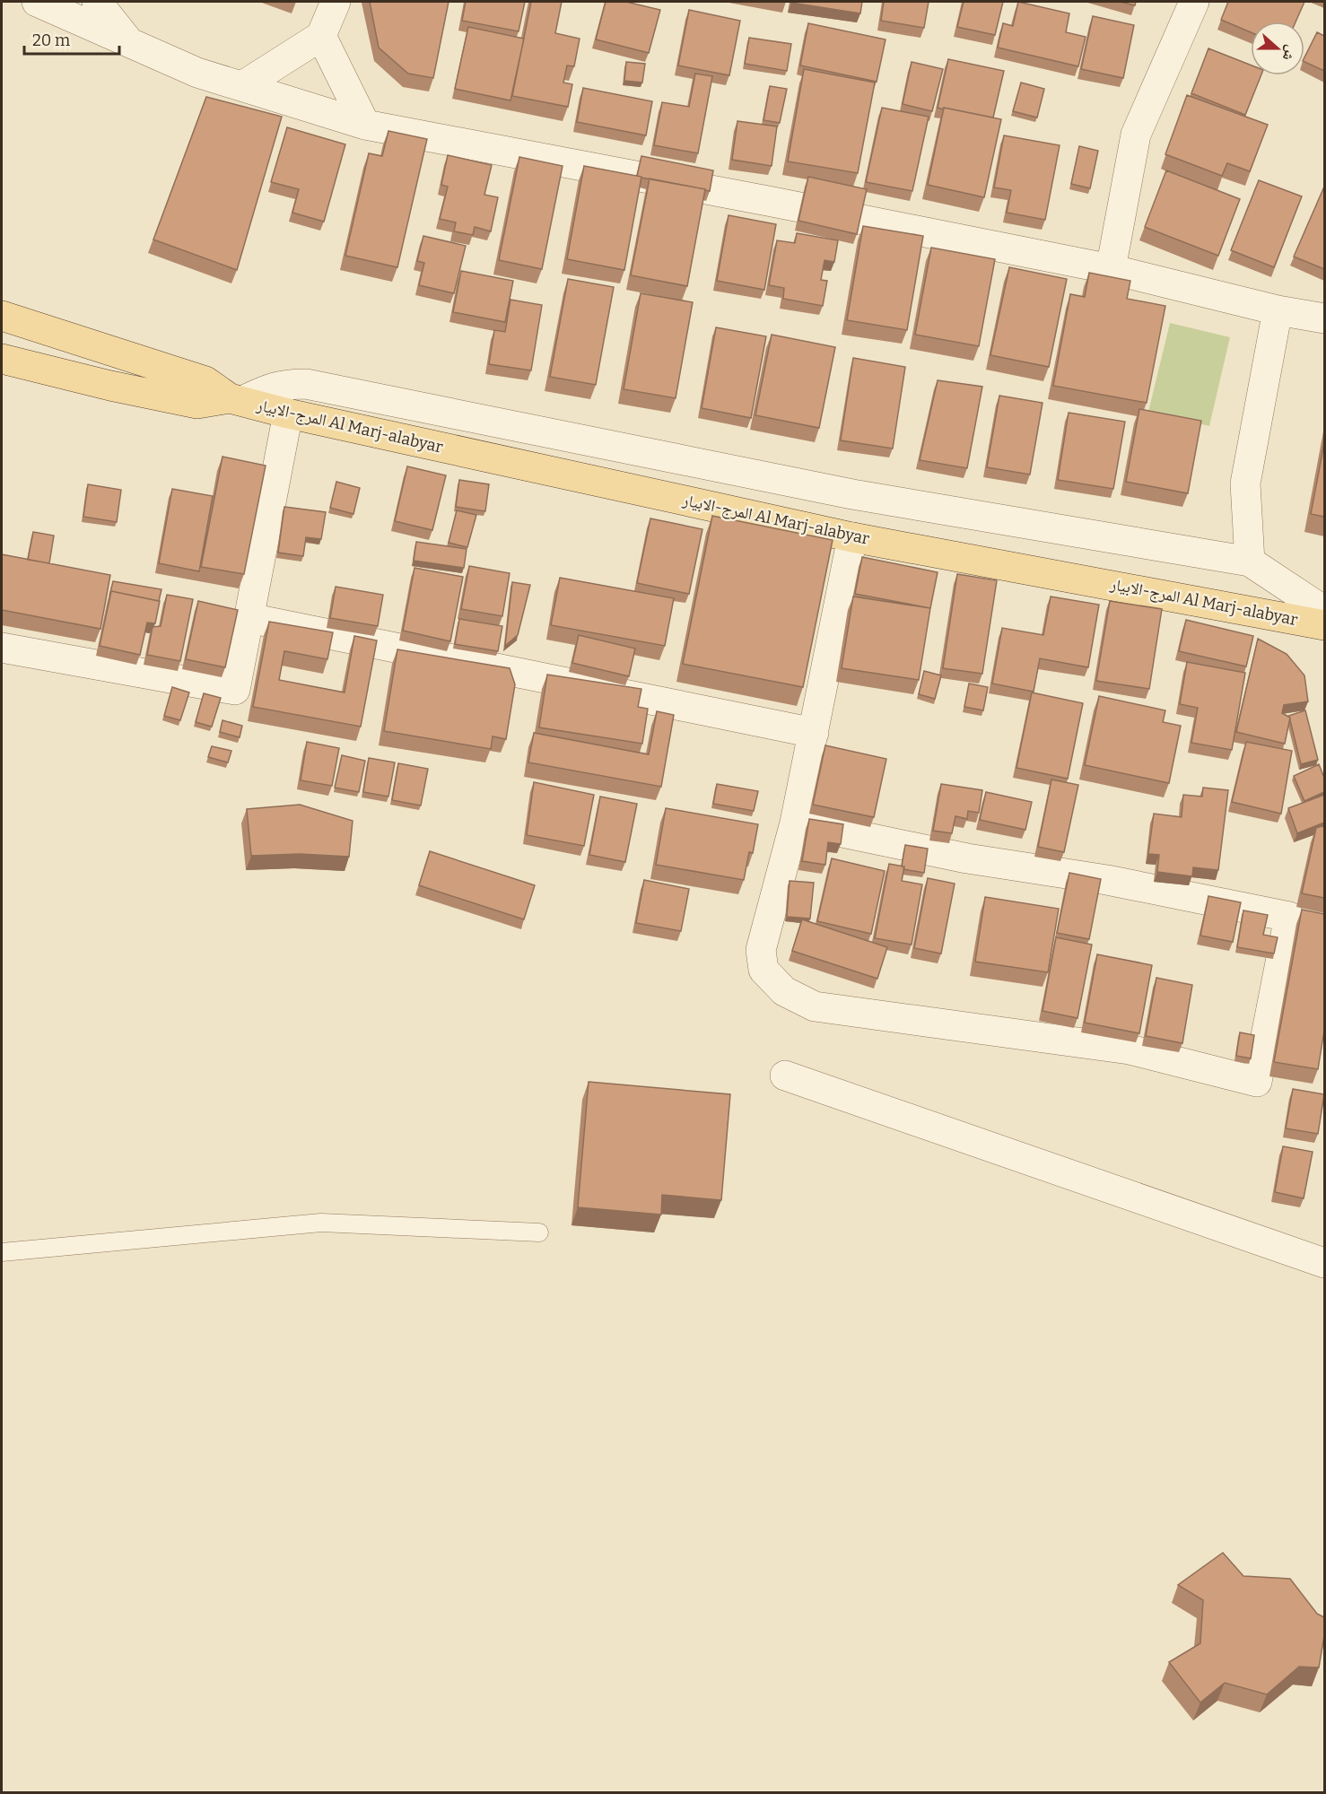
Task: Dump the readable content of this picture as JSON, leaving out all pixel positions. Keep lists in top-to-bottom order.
{
  "streets": {
    "main road": ["المرج-الابيار Al Marj-alabyar"]
  },
  "scale_bar": "20 m",
  "north": "right"
}
